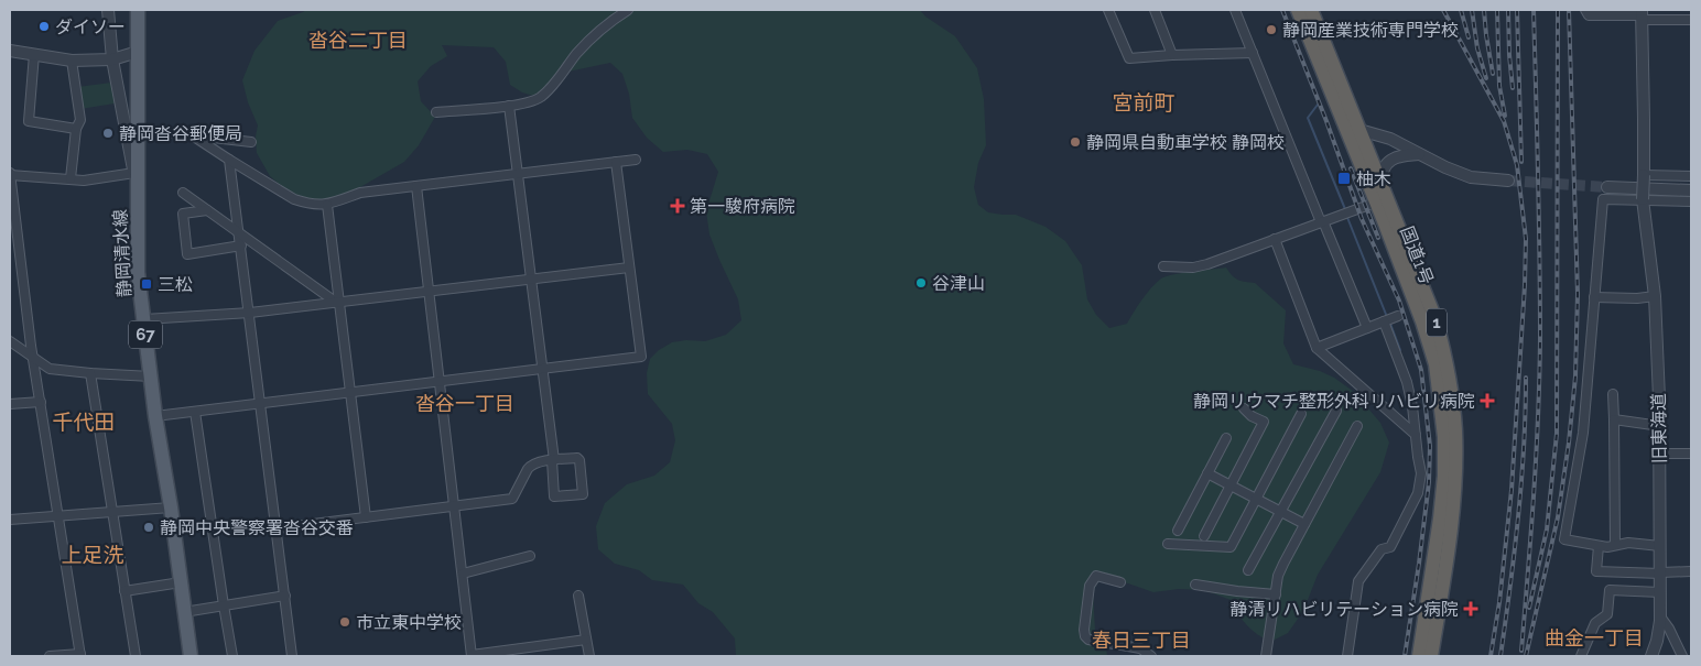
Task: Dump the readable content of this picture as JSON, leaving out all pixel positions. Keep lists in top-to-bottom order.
{
  "streets": {
    "highway": ["国道1号", "1"],
    "main road": ["静岡清水線", "67"],
    "street": ["旧東海道"]
  },
  "districts": [
    "沓谷二丁目",
    "宮前町",
    "沓谷一丁目",
    "千代田",
    "上足洗",
    "曲金一丁目",
    "春日三丁目"
  ],
  "places": {
    "other": [
      "ダイソー",
      "静岡産業技術専門学校",
      "静岡沓谷郵便局",
      "静岡県自動車学校 静岡校",
      "谷津山",
      "静岡中央警察署沓谷交番",
      "市立東中学校"
    ],
    "transit": ["柚木", "三松"],
    "health": ["第一駿府病院", "静岡リウマチ整形外科リハビリ病院", "静清リハビリテーション病院"]
  }
}
